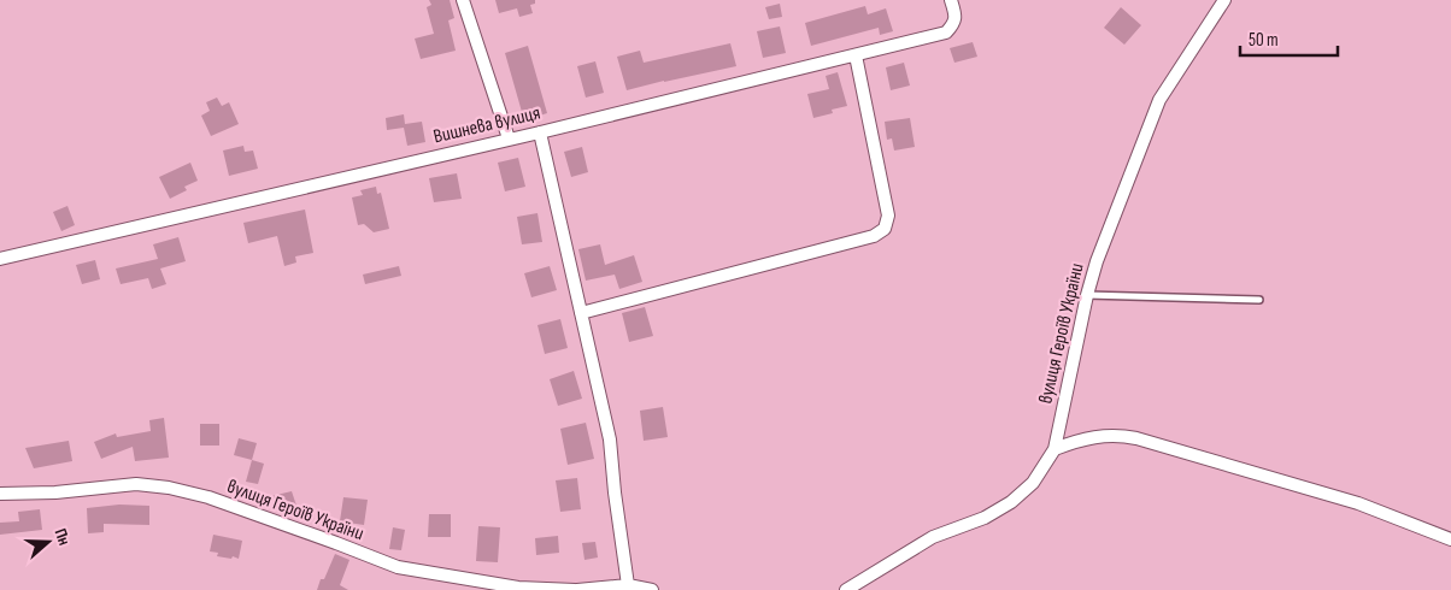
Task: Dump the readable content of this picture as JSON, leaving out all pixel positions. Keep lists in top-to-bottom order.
{
  "streets": {
    "street": ["Вишнева вулиця", "вулиця Героїв України"]
  },
  "scale_bar": "50 m",
  "north": "right"
}
